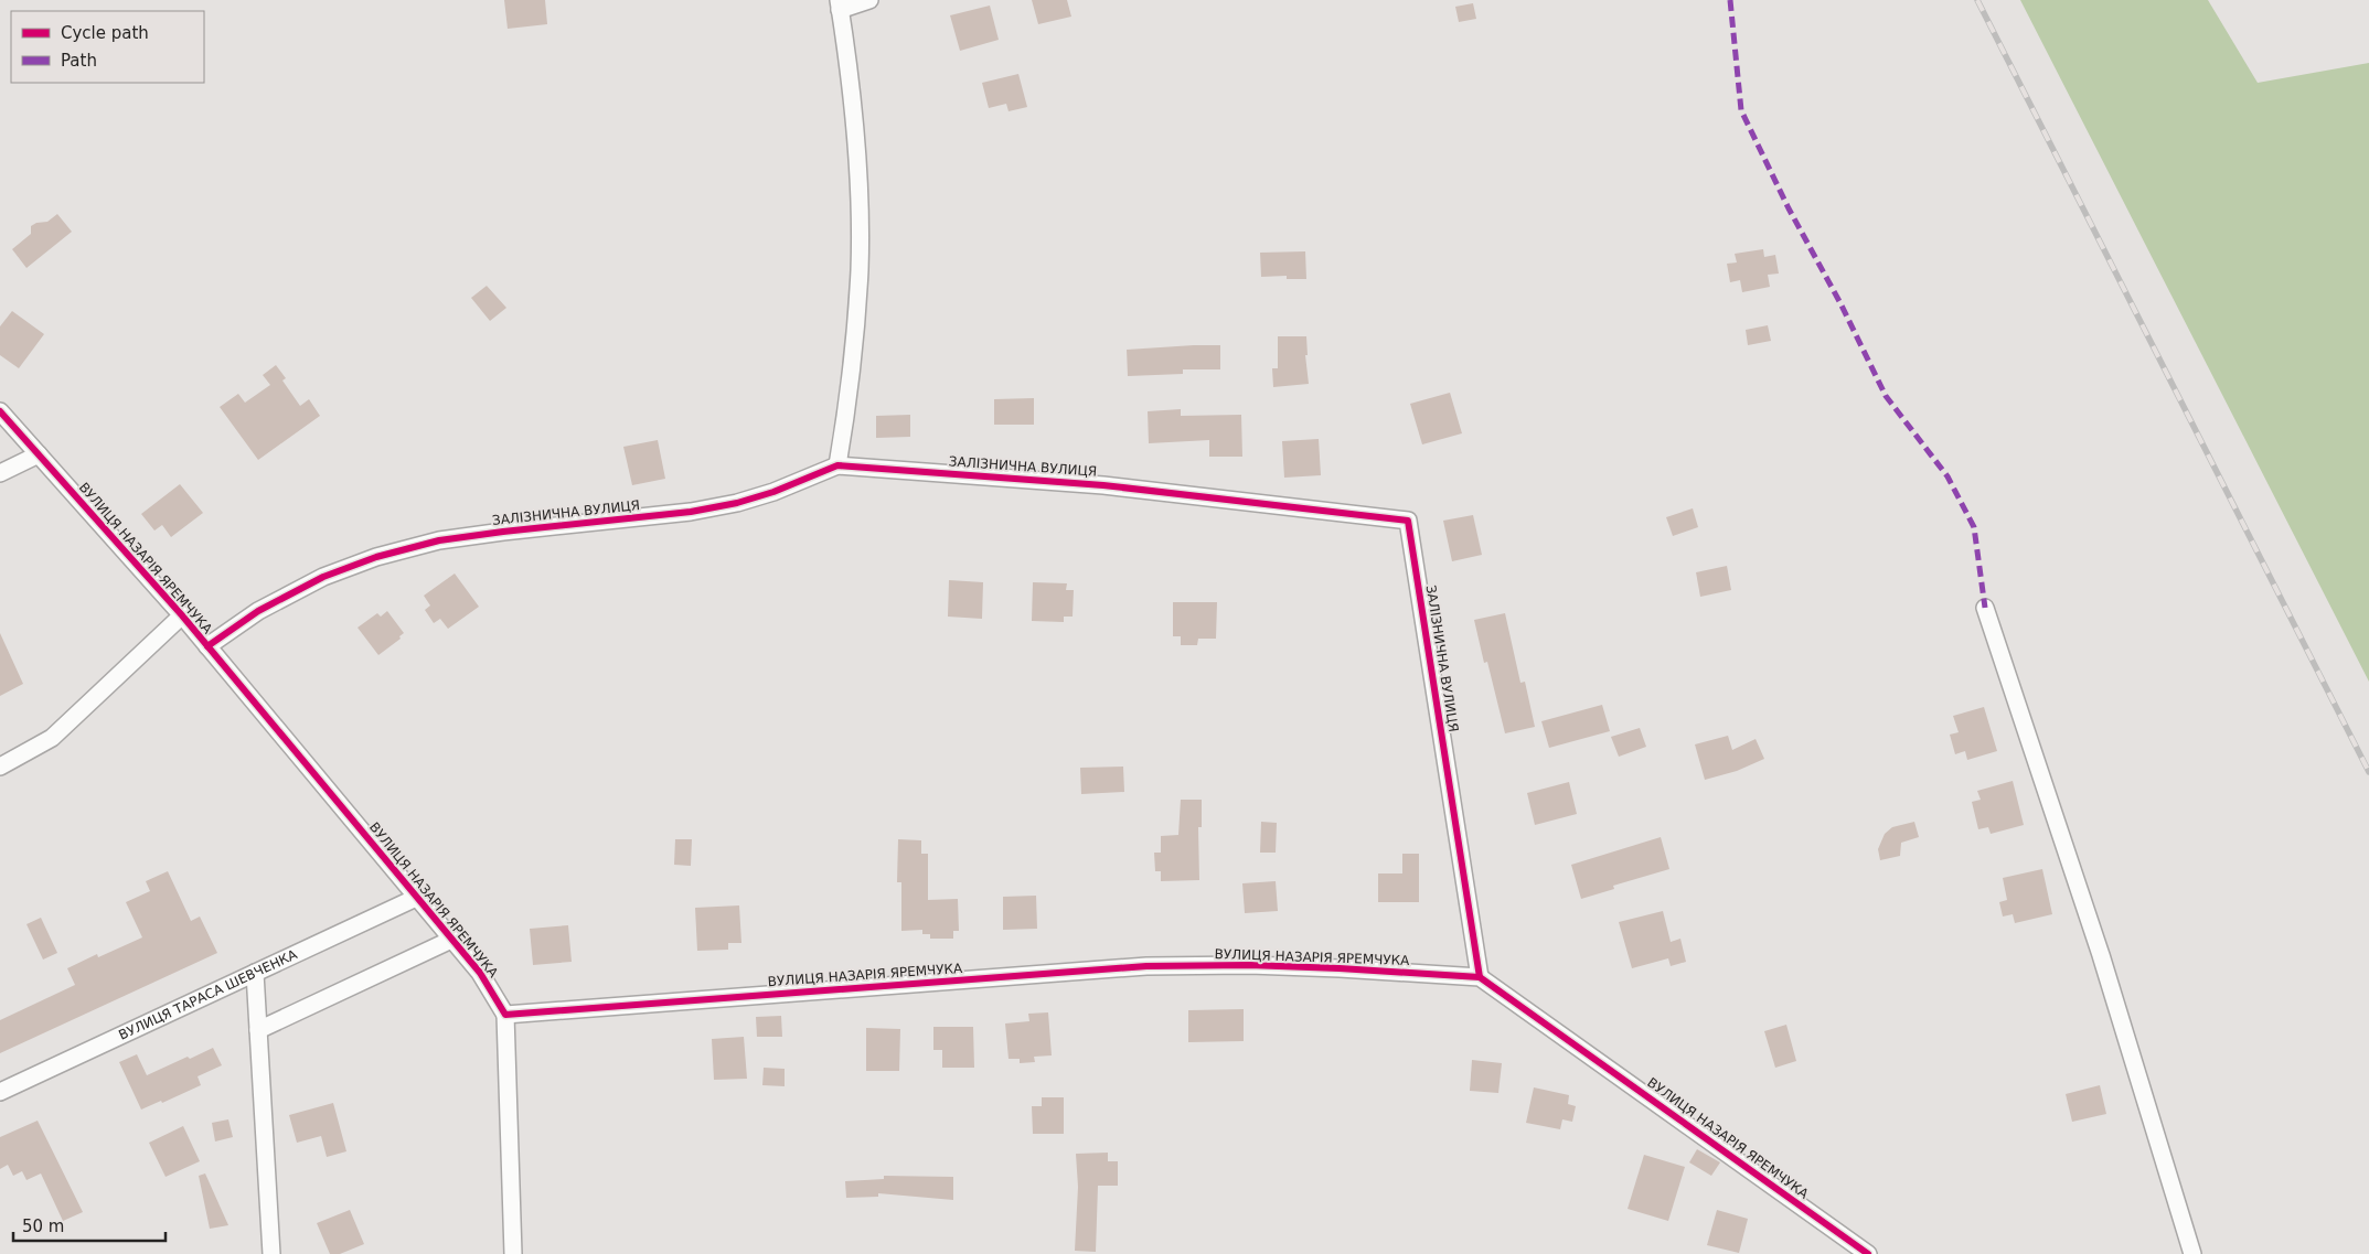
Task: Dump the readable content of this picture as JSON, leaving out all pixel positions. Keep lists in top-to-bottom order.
{
  "streets": {
    "street": ["ЗАЛІЗНИЧНА ВУЛИЦЯ", "ВУЛИЦЯ НАЗАРІЯ ЯРЕМЧУКА", "ВУЛИЦЯ ТАРАСА ШЕВЧЕНКА"]
  },
  "crossings": [
    ["ЗАЛІЗНИЧНА ВУЛИЦЯ", "ВУЛИЦЯ НАЗАРІЯ ЯРЕМЧУКА"],
    ["ВУЛИЦЯ НАЗАРІЯ ЯРЕМЧУКА", "ВУЛИЦЯ ТАРАСА ШЕВЧЕНКА"]
  ],
  "legend": ["Cycle path", "Path"],
  "scale_bar": "50 m"
}
